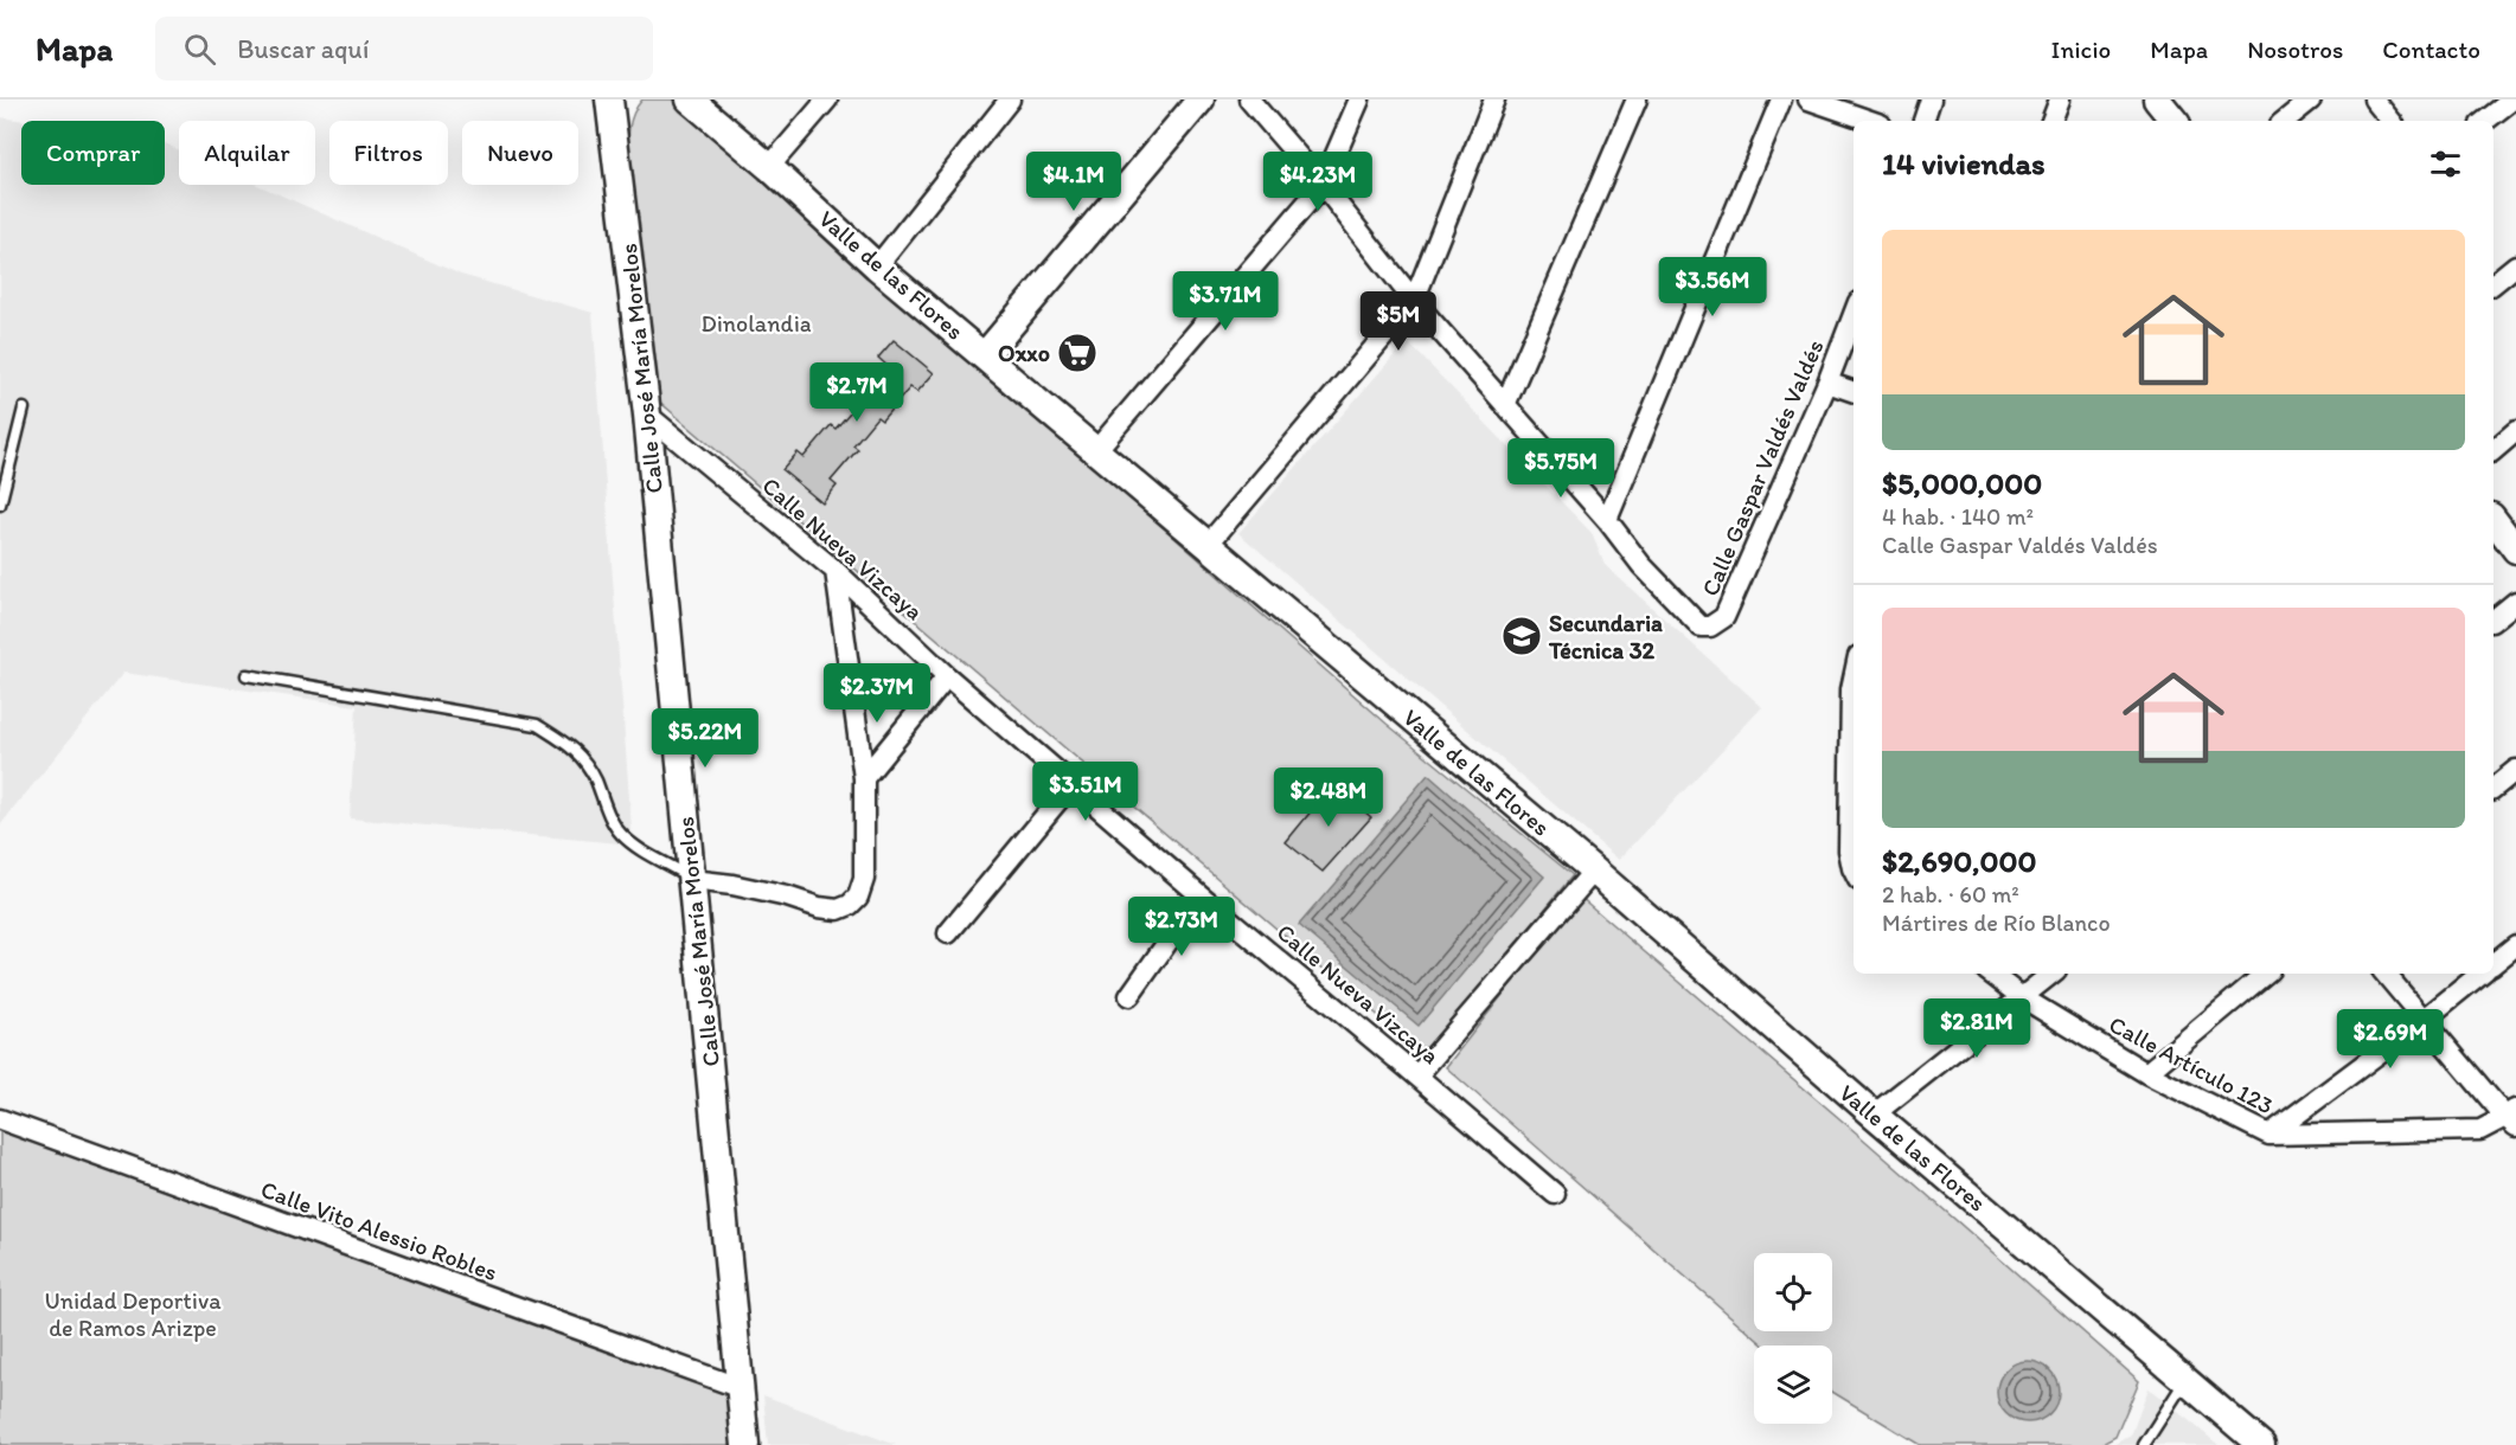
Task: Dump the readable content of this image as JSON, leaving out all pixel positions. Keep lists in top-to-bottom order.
{
  "streets": {
    "street": [
      "Valle de las Flores",
      "Calle José María Morelos",
      "Calle Gaspar Valdés Valdés",
      "Calle Nueva Vizcaya",
      "Calle Artículo 123",
      "Calle Vito Alessio Robles"
    ]
  },
  "crossings": [
    ["Calle José María Morelos", "Calle Nueva Vizcaya"],
    ["Calle José María Morelos", "Calle Vito Alessio Robles"]
  ],
  "parks": ["Dinolandia", "Unidad Deportiva de Ramos Arizpe"],
  "places": {
    "supermarket": ["Oxxo"],
    "school or university": ["Secundaria Técnica 32"]
  },
  "page": {
    "header": "Mapa",
    "search": "Buscar aquí",
    "nav": [
      "Inicio",
      "Mapa",
      "Nosotros",
      "Contacto"
    ],
    "chip": [
      "Comprar",
      "Alquilar",
      "Filtros",
      "Nuevo"
    ],
    "heading": "14 viviendas",
    "price": [
      "$4.1M",
      "$4.23M",
      "$3.56M",
      "$3.71M",
      "$5M",
      "$2.7M",
      "$5.75M",
      "$2.37M",
      "$5.22M",
      "$3.51M",
      "$2.48M",
      "$2.73M",
      "$2.81M",
      "$2.69M"
    ],
    "list": [
      {
        "name": "$5,000,000",
        "note": "4 hab. · 140 m² · Calle Gaspar Valdés Valdés"
      },
      {
        "name": "$2,690,000",
        "note": "2 hab. · 60 m² · Mártires de Río Blanco"
      }
    ]
  }
}
